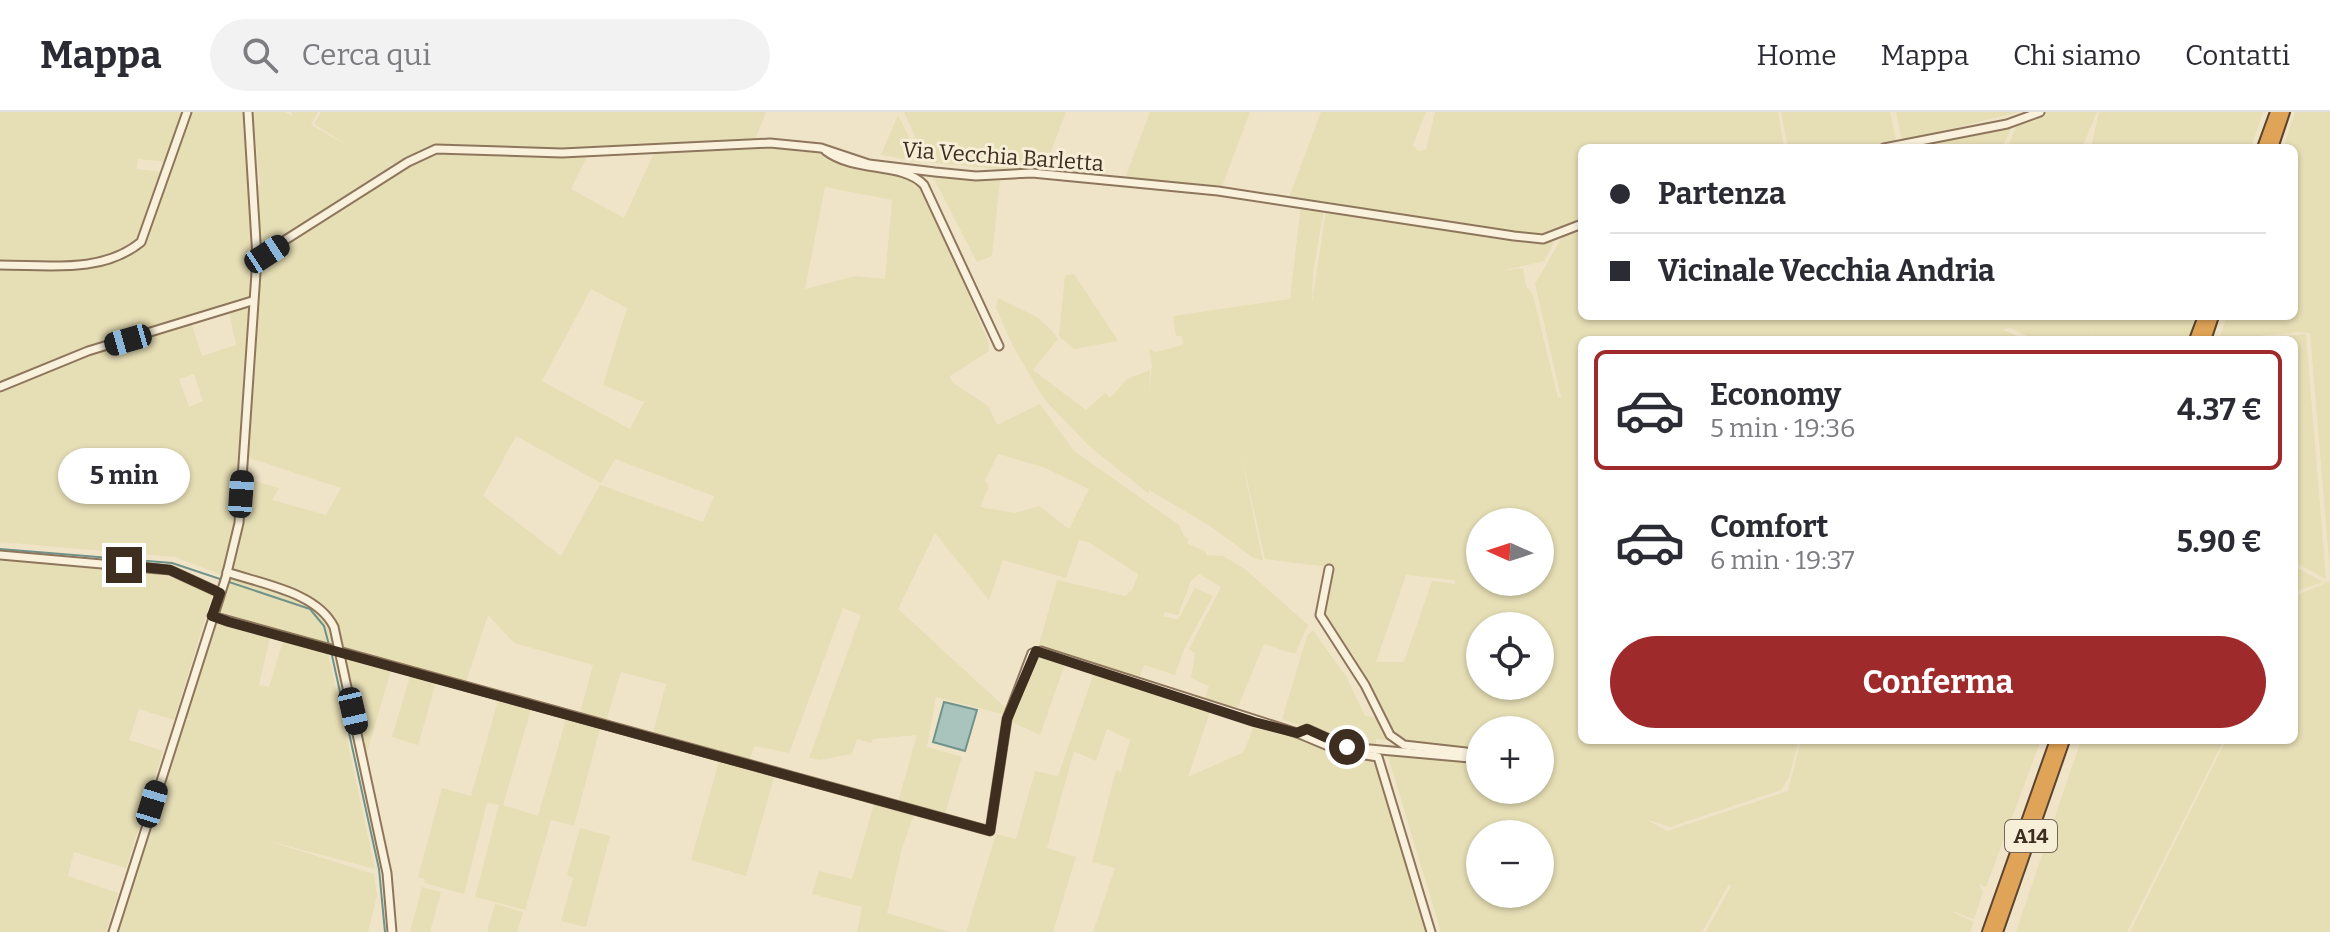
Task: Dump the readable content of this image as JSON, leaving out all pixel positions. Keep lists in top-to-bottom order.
{
  "streets": {
    "highway": ["A14"],
    "street": ["Via Vecchia Barletta"]
  },
  "north": "left",
  "page": {
    "header": "Mappa",
    "search": "Cerca qui",
    "nav": [
      "Home",
      "Mappa",
      "Chi siamo",
      "Contatti"
    ],
    "banner": ["Partenza", "Vicinale Vecchia Andria"],
    "list": [
      {
        "name": "Economy",
        "note": "5 min · 19:36",
        "value": "4.37 €"
      },
      {
        "name": "Comfort",
        "note": "6 min · 19:37",
        "value": "5.90 €"
      }
    ],
    "bubble": "5 min",
    "map_buttons": ["+", "−"],
    "buttons": "Conferma"
  }
}
